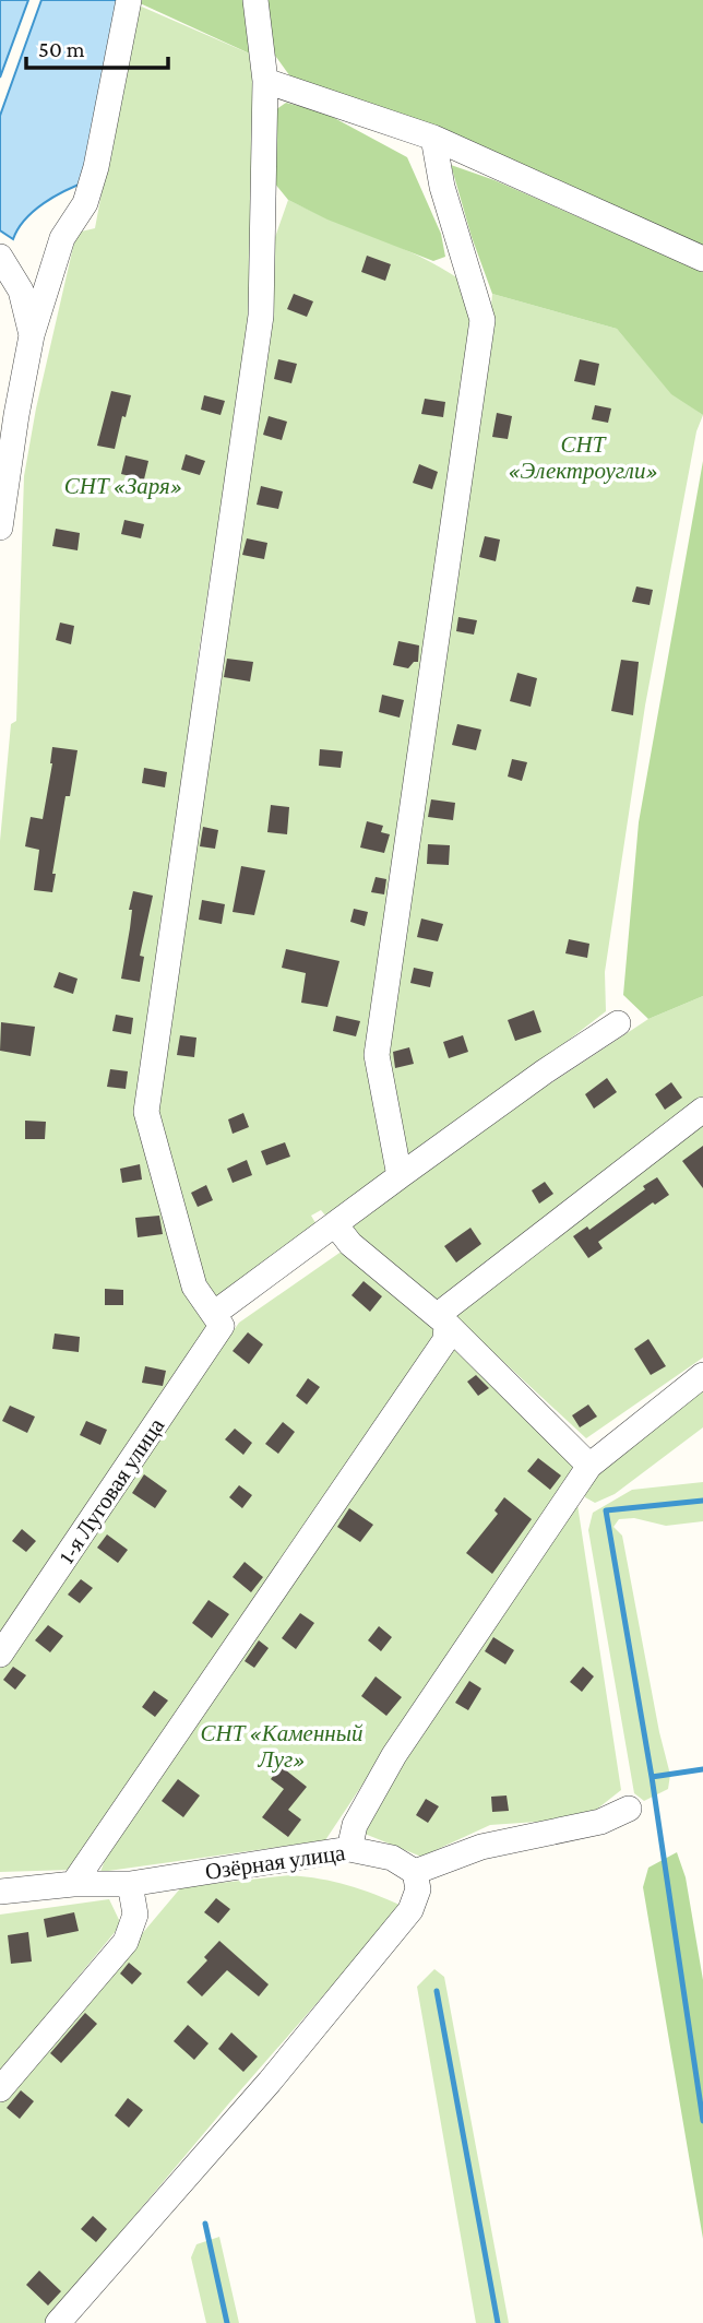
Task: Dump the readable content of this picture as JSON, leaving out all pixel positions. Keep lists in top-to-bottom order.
{
  "streets": {
    "street": ["1-я Луговая улица", "Озёрная улица"]
  },
  "parks": ["СНТ «Электроугли»", "СНТ «Заря»", "СНТ «Каменный Луг»"],
  "scale_bar": "50 m"
}
